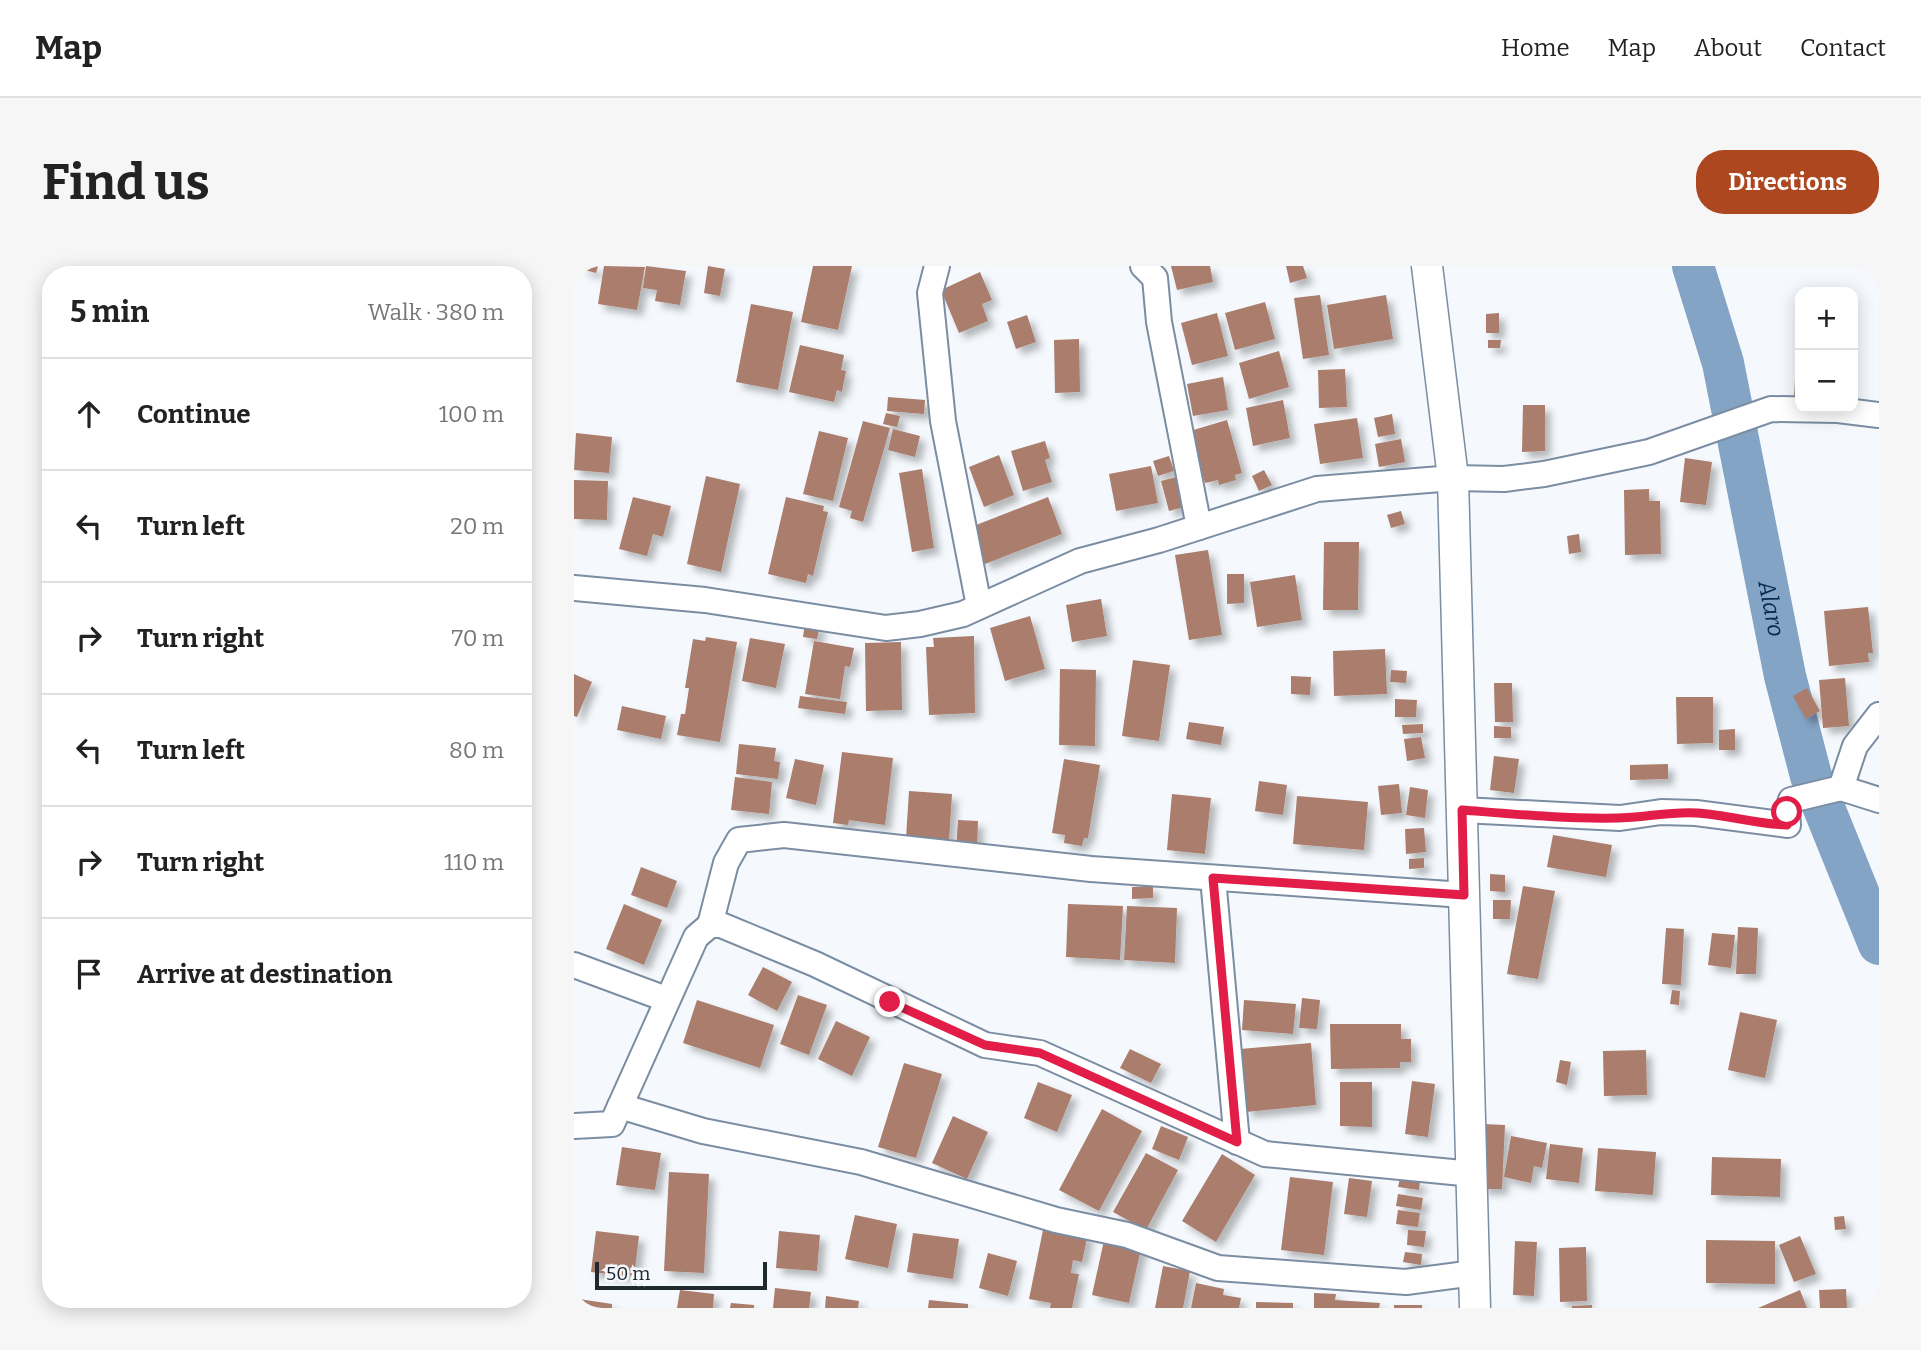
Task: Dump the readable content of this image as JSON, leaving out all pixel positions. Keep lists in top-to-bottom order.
{
  "water": ["Alaro"],
  "scale_bar": "50 m",
  "page": {
    "header": "Map",
    "nav": [
      "Home",
      "Map",
      "About",
      "Contact"
    ],
    "buttons": "Directions",
    "title": "Find us",
    "heading": ["5 min", "Walk · 380 m"],
    "map_buttons": ["+", "−"],
    "list": [
      ["Continue", "100 m"],
      ["Turn left", "20 m"],
      ["Turn right", "70 m"],
      ["Turn left", "80 m"],
      ["Turn right", "110 m"],
      "Arrive at destination"
    ],
    "scale": "50 m"
  }
}
